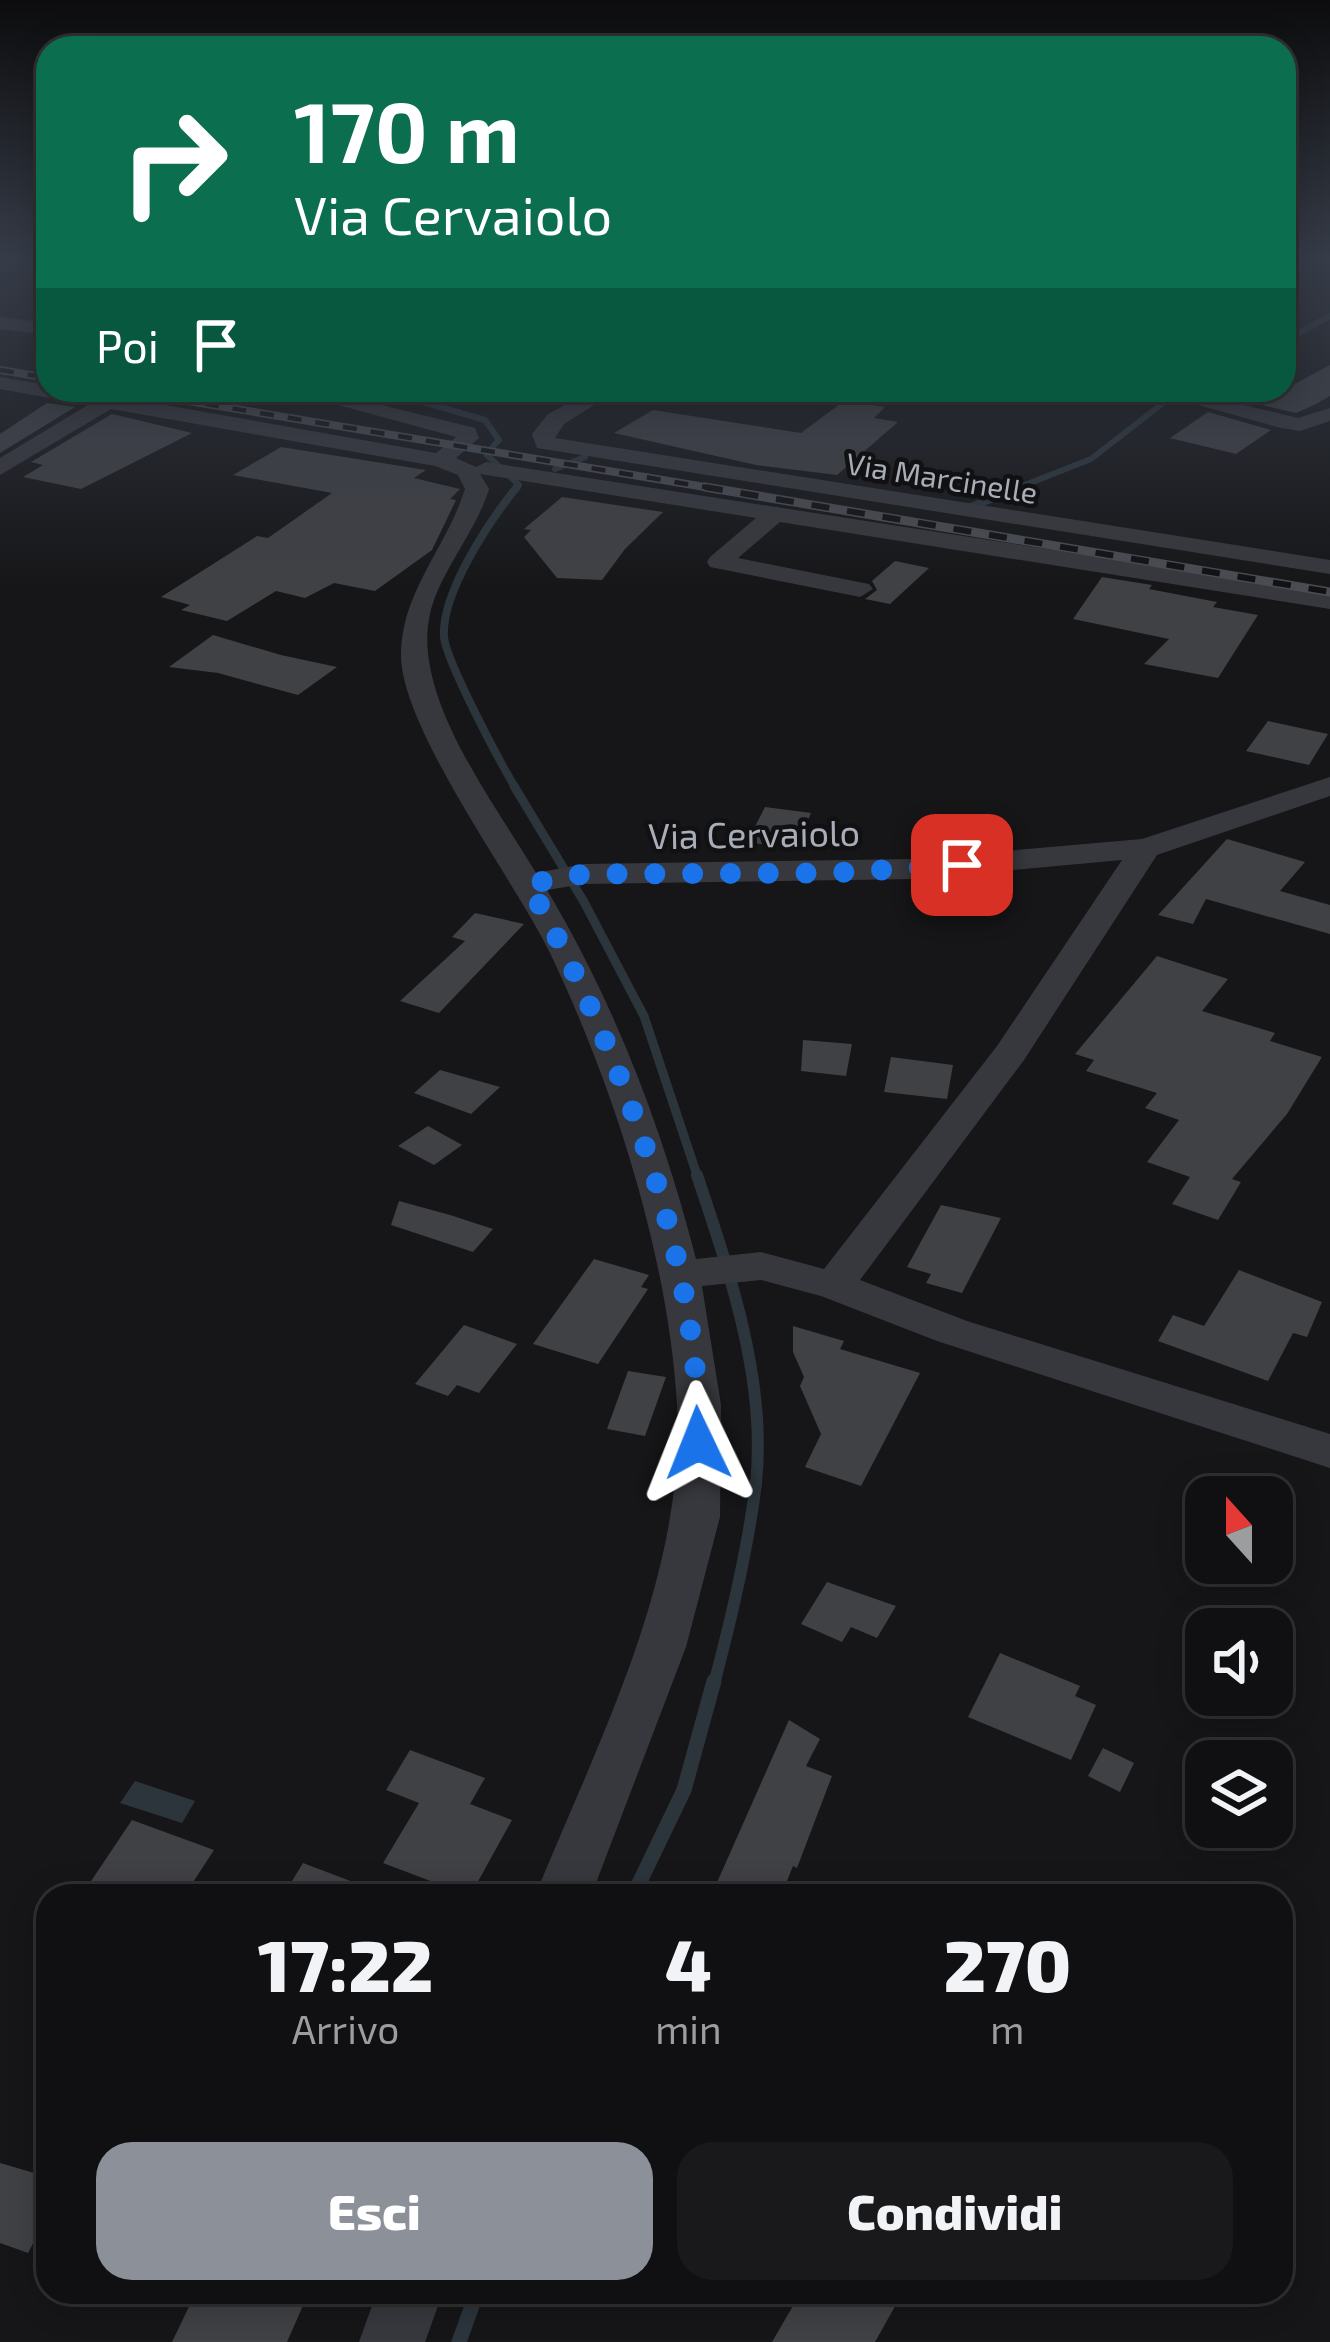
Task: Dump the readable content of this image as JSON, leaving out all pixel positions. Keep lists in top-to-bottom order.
{
  "streets": {
    "street": ["Via Marcinelle", "Via Cervaiolo"]
  },
  "north": "top",
  "page": {
    "turn": ["170 m", "Via Cervaiolo"],
    "then": "Poi",
    "eta": [
      "17:22",
      "Arrivo",
      "4",
      "min",
      "270",
      "m"
    ],
    "buttons": ["Esci", "Condividi"]
  }
}
